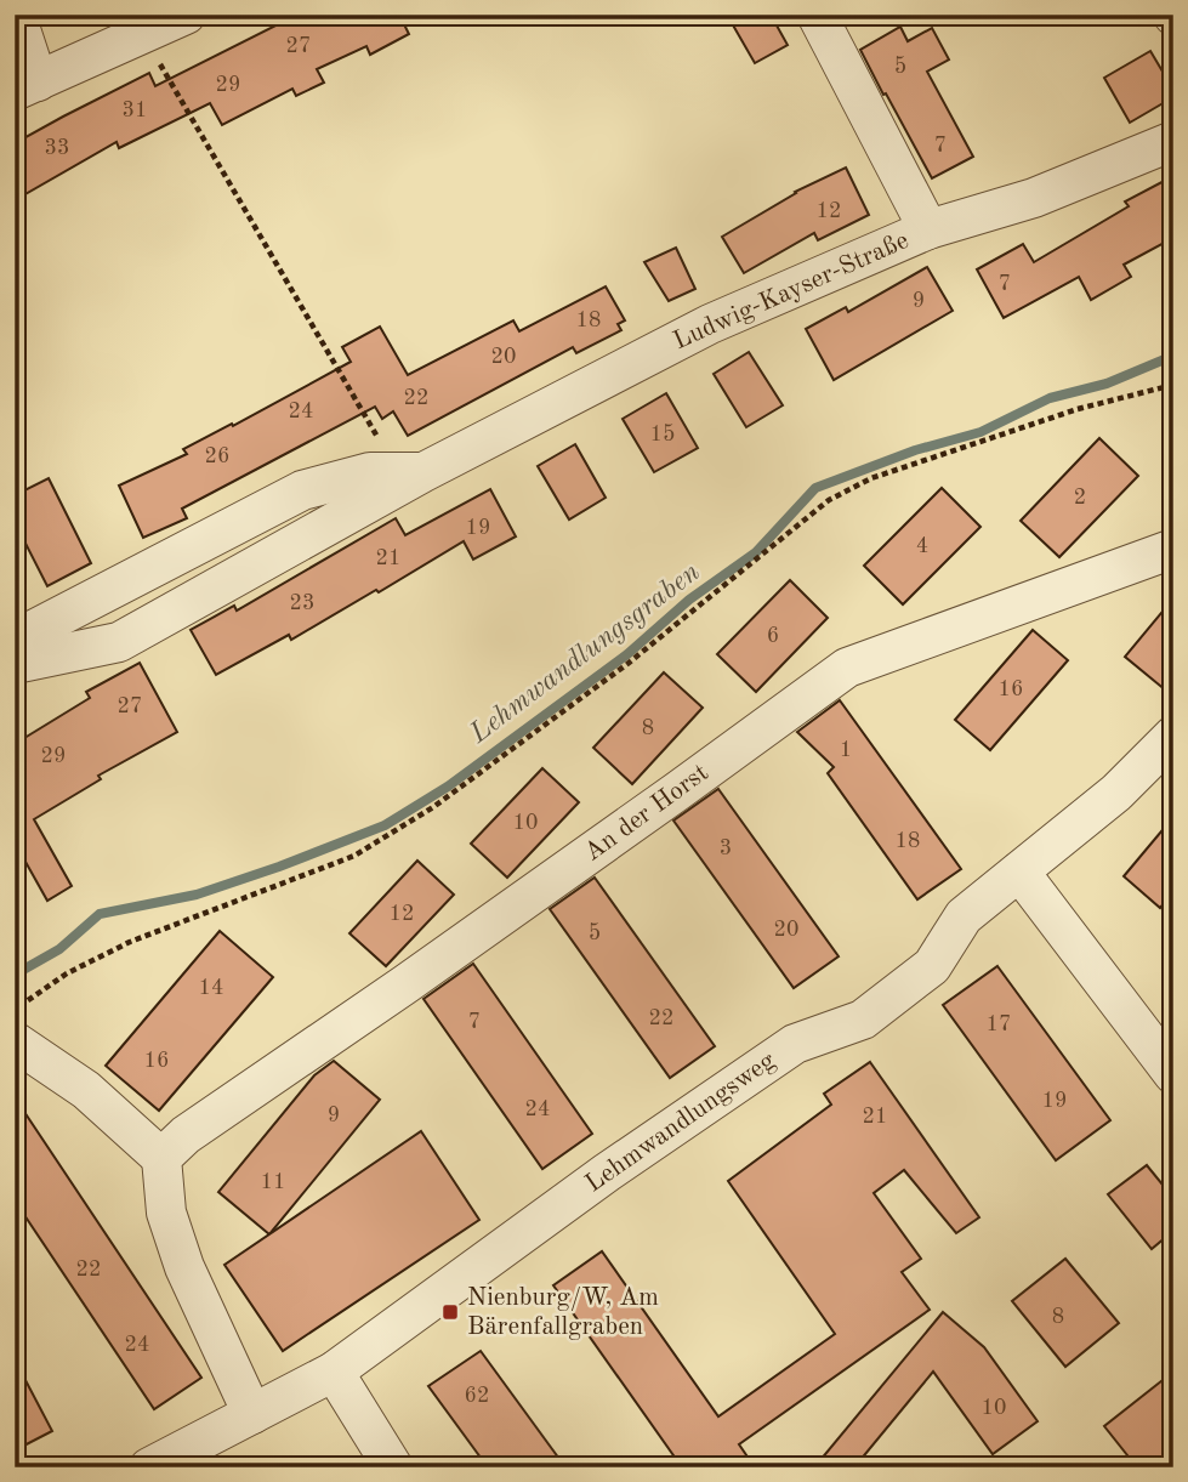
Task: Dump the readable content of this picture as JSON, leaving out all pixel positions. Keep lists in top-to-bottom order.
{
  "streets": {
    "street": ["Ludwig-Kayser-Straße", "An der Horst", "Lehmwandlungsweg"]
  },
  "water": ["Lehmwandlungsgraben"],
  "places": {
    "transit": ["Nienburg/W, Am Bärenfallgraben"]
  },
  "house_numbers": [
    "27",
    "5",
    "29",
    "31",
    "7",
    "33",
    "12",
    "7",
    "9",
    "18",
    "20",
    "22",
    "24",
    "15",
    "26",
    "2",
    "19",
    "4",
    "21",
    "23",
    "6",
    "16",
    "27",
    "8",
    "1",
    "29",
    "10",
    "18",
    "3",
    "12",
    "20",
    "5",
    "14",
    "22",
    "7",
    "17",
    "16",
    "19",
    "24",
    "9",
    "21",
    "11",
    "22",
    "8",
    "24",
    "62",
    "10"
  ]
}
